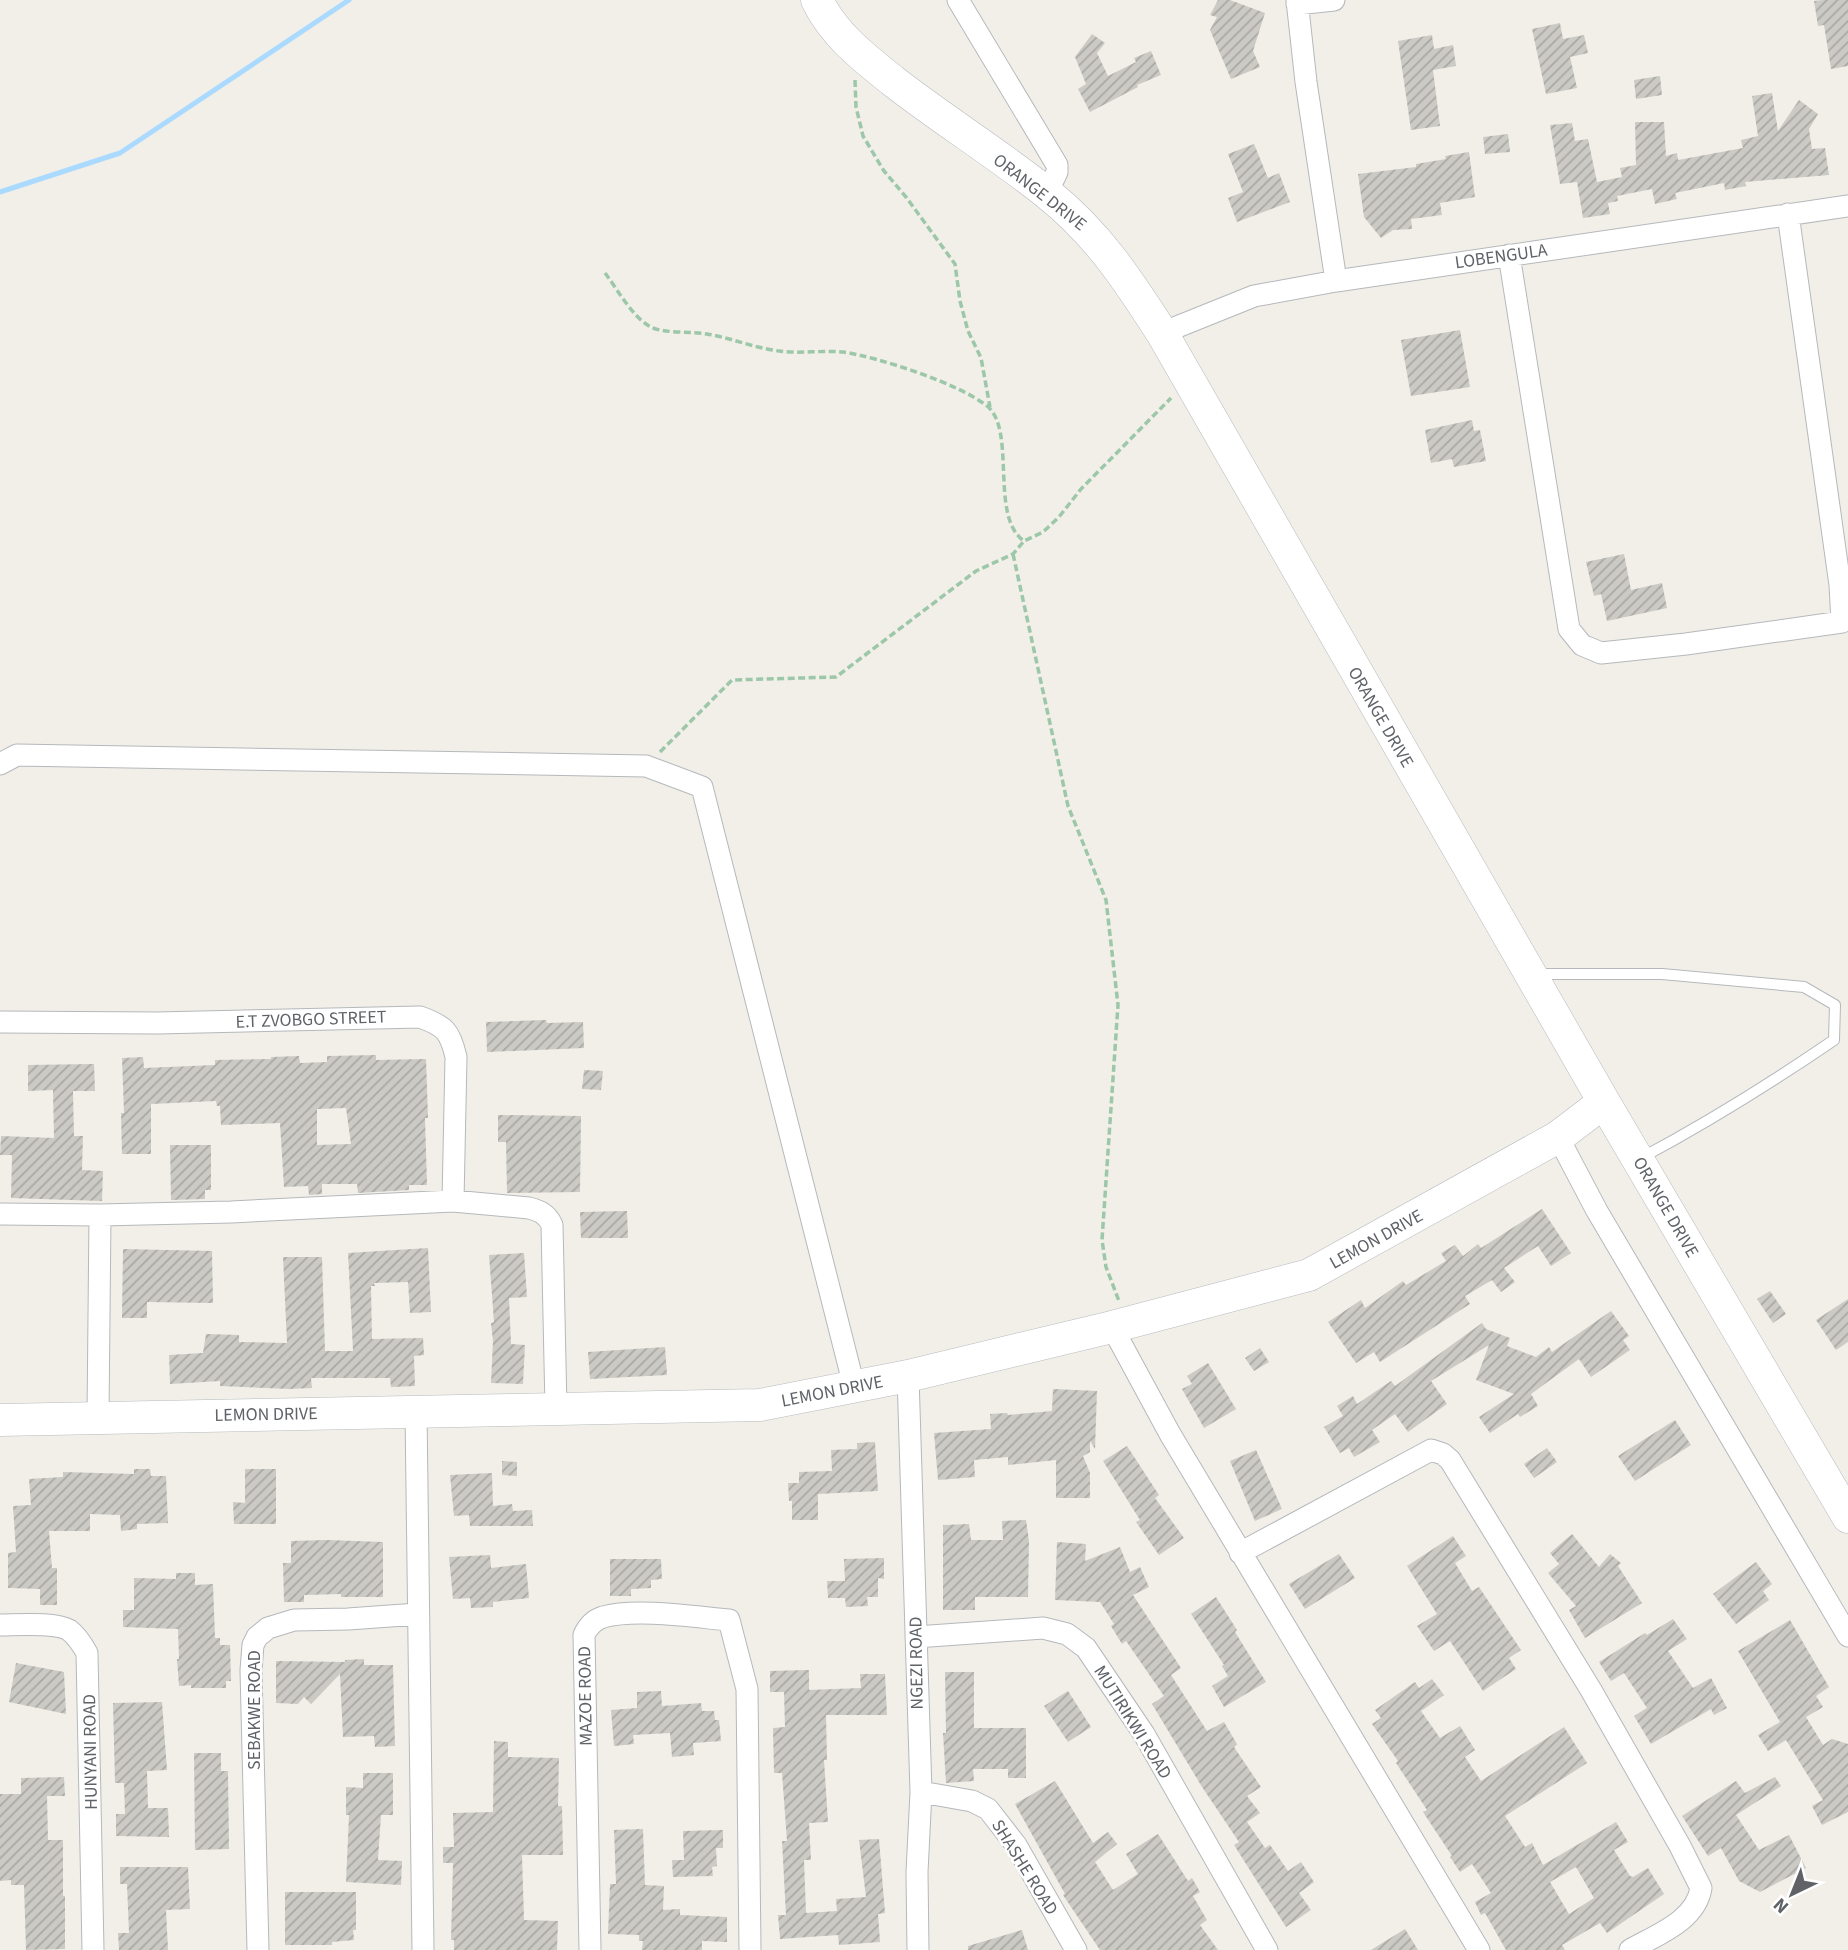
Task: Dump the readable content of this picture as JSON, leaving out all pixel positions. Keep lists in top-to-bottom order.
{
  "streets": {
    "street": [
      "ORANGE DRIVE",
      "LOBENGULA",
      "E.T ZVOBGO STREET",
      "LEMON DRIVE",
      "NGEZI ROAD",
      "MAZOE ROAD",
      "SEBAKWE ROAD",
      "MUTIRIKWI ROAD",
      "HUNYANI ROAD",
      "SHASHE ROAD"
    ]
  },
  "crossings": [
    ["ORANGE DRIVE", "LOBENGULA"],
    ["ORANGE DRIVE", "LEMON DRIVE"],
    ["LEMON DRIVE", "NGEZI ROAD"],
    ["NGEZI ROAD", "MUTIRIKWI ROAD"],
    ["NGEZI ROAD", "SHASHE ROAD"]
  ],
  "north": "bottom left"
}
